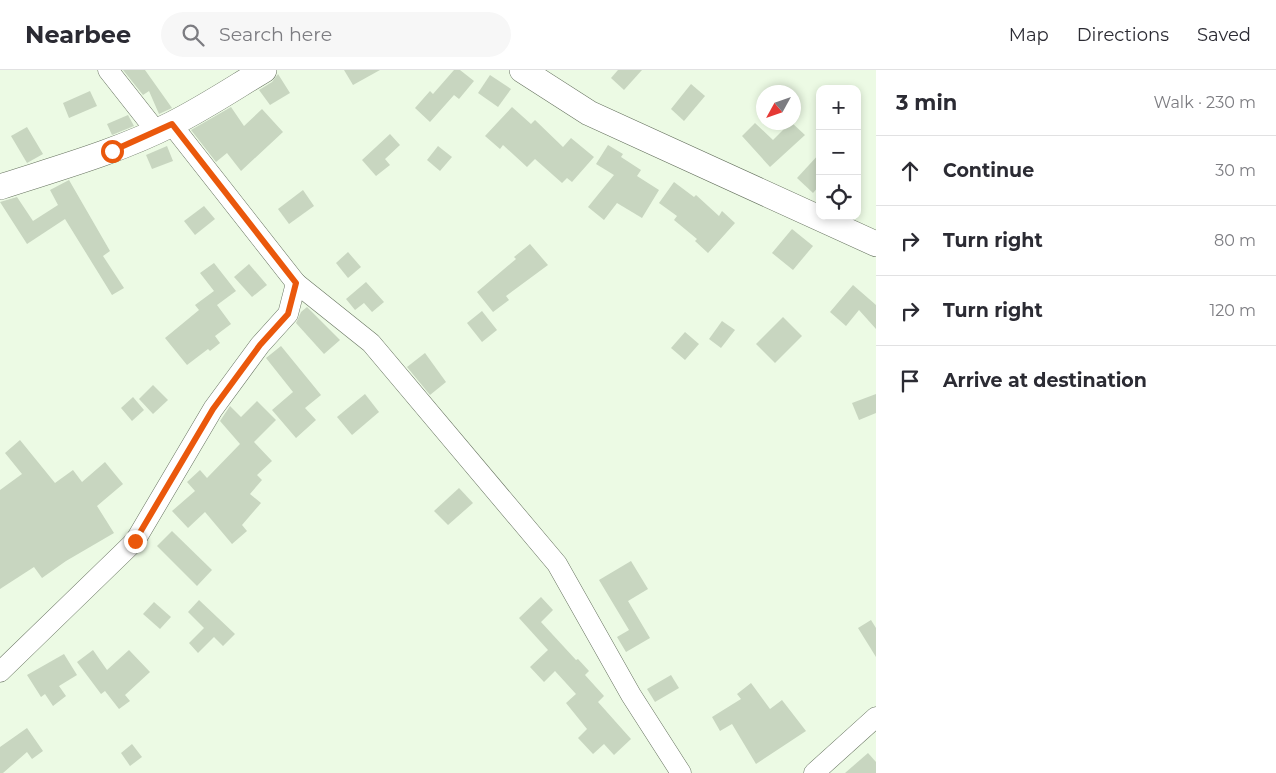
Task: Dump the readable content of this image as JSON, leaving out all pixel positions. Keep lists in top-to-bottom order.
{
  "north": "bottom left",
  "page": {
    "header": "Nearbee",
    "search": "Search here",
    "nav": ["Map", "Directions", "Saved"],
    "heading": ["3 min", "Walk · 230 m"],
    "map_buttons": ["+", "−"],
    "list": [
      ["Continue", "30 m"],
      ["Turn right", "80 m"],
      ["Turn right", "120 m"],
      "Arrive at destination"
    ]
  }
}
